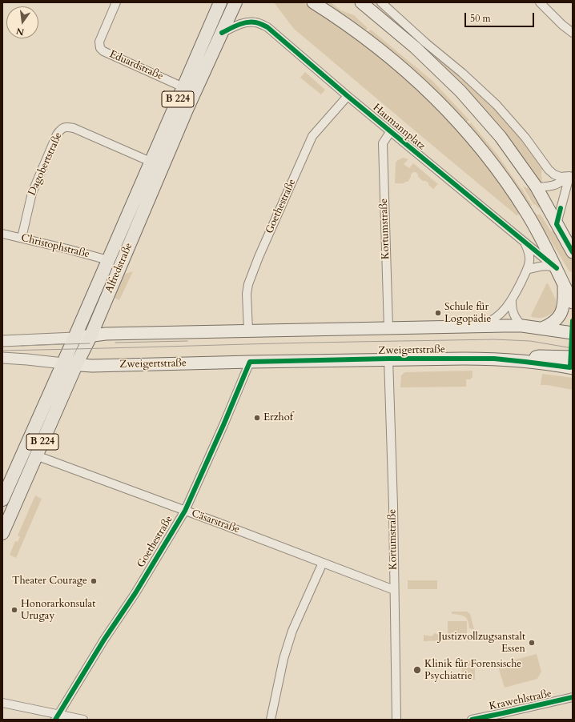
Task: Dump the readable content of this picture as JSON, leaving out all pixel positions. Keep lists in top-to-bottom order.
{
  "streets": {
    "main road": [
      "B 224",
      "Haumannplatz",
      "Alfredstraße",
      "Zweigertstraße"
    ],
    "street": [
      "Eduardstraße",
      "Dagobertstraße",
      "Goethestraße",
      "Kortumstraße",
      "Christophstraße",
      "Cäsarstraße",
      "Krawehlstraße"
    ]
  },
  "crossings": [
    ["Eduardstraße", "Alfredstraße"],
    ["Haumannplatz", "Goethestraße"],
    ["Haumannplatz", "Kortumstraße"],
    ["Haumannplatz", "Alfredstraße"],
    ["Dagobertstraße", "Christophstraße"],
    ["Dagobertstraße", "Alfredstraße"],
    ["Goethestraße", "Zweigertstraße"],
    ["Goethestraße", "Cäsarstraße"],
    ["Kortumstraße", "Zweigertstraße"],
    ["Kortumstraße", "Cäsarstraße"],
    ["Christophstraße", "Alfredstraße"],
    ["Alfredstraße", "Zweigertstraße"],
    ["Alfredstraße", "Cäsarstraße"]
  ],
  "places": [
    "Schule für Logopädie",
    "Erzhof",
    "Theater Courage",
    "Honorarkonsulat Urugay",
    "Justizvollzugsanstalt Essen",
    "Klinik für Forensische Psychiatrie"
  ],
  "scale_bar": "50 m",
  "north": "bottom"
}
